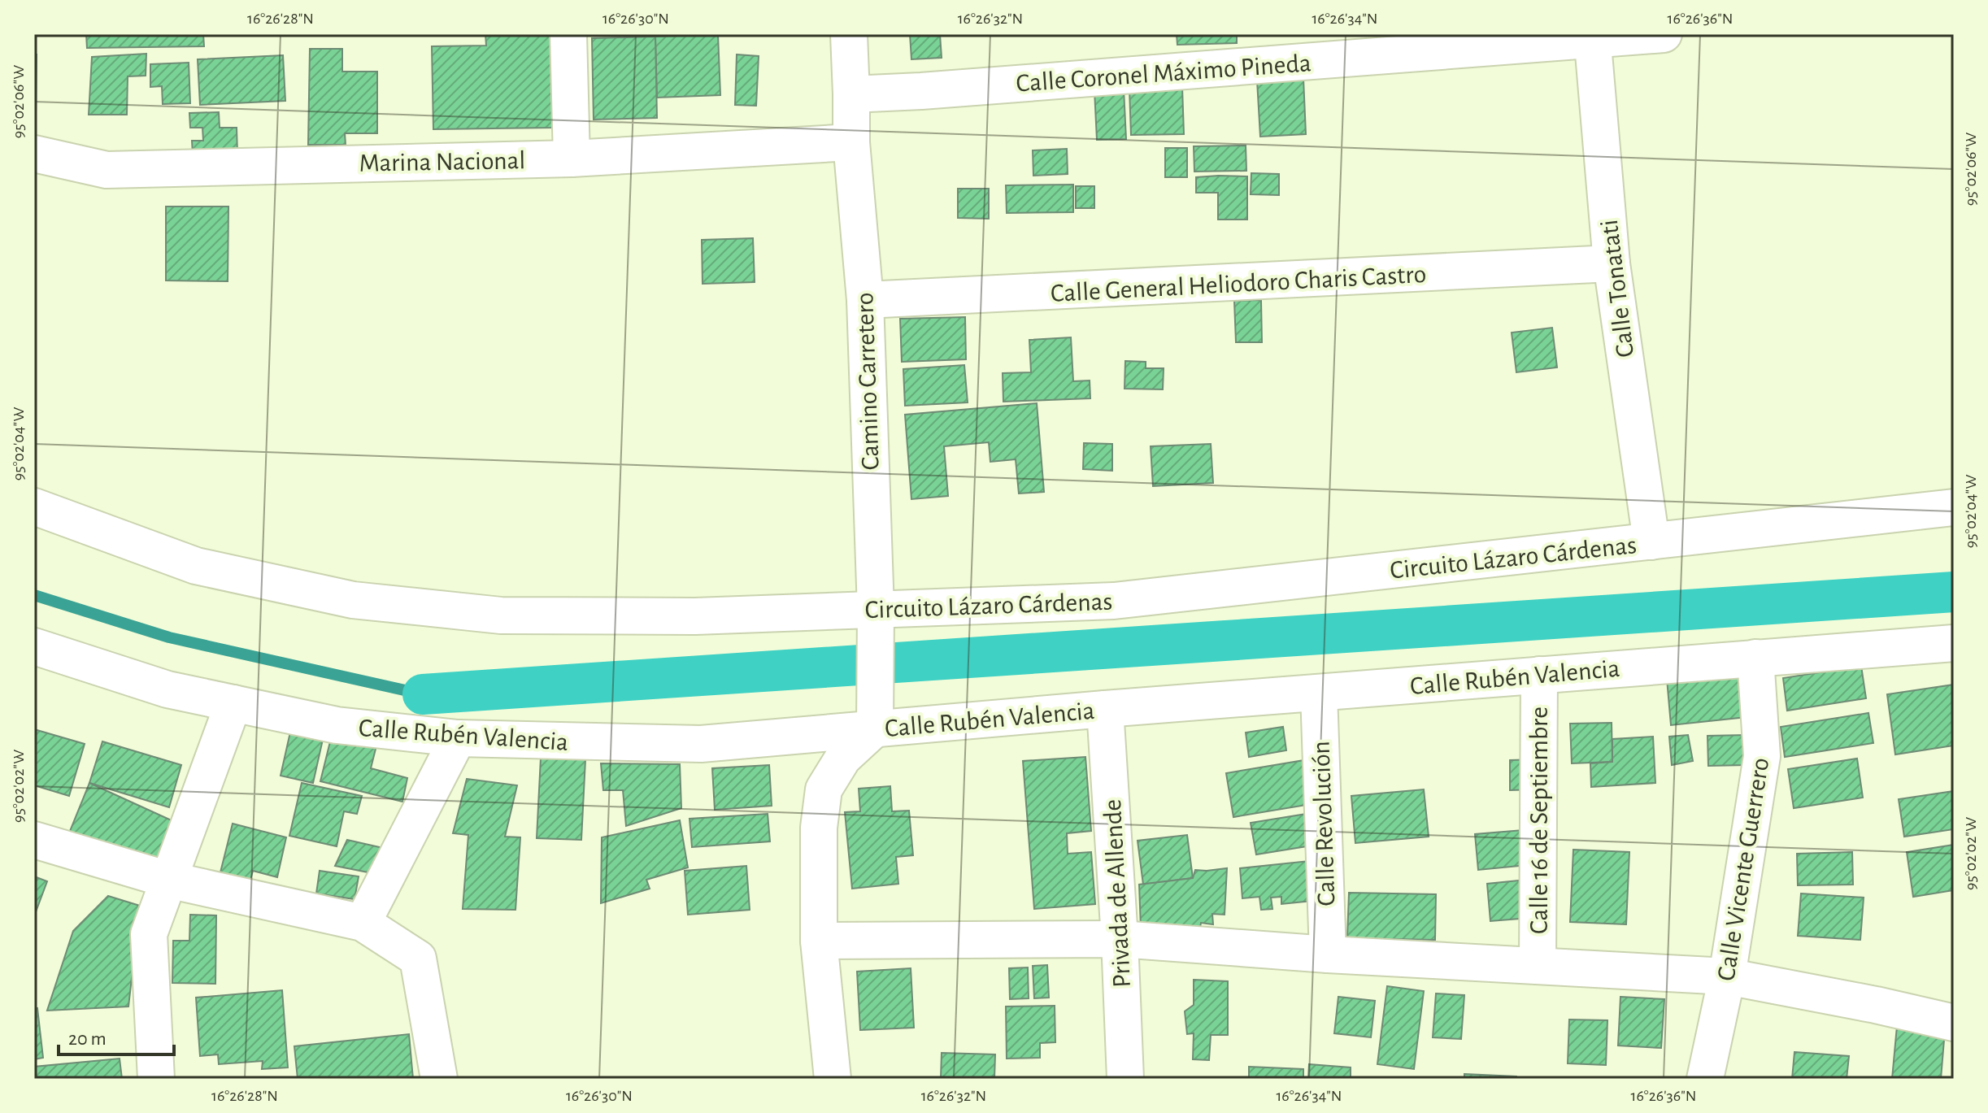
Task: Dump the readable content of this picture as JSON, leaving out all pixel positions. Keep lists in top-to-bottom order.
{
  "streets": {
    "street": [
      "Calle Coronel Máximo Pineda",
      "Marina Nacional",
      "Calle General Heliodoro Charis Castro",
      "Calle Tonatati",
      "Camino Carretero",
      "Circuito Lázaro Cárdenas",
      "Calle Rubén Valencia",
      "Calle 16 de Septiembre",
      "Calle Revolución",
      "Calle Vicente Guerrero",
      "Privada de Allende"
    ]
  },
  "crossings": [
    ["Calle Coronel Máximo Pineda", "Calle Tonatati"],
    ["Calle Coronel Máximo Pineda", "Camino Carretero"],
    ["Marina Nacional", "Camino Carretero"],
    ["Calle General Heliodoro Charis Castro", "Calle Tonatati"],
    ["Calle General Heliodoro Charis Castro", "Camino Carretero"],
    ["Calle Tonatati", "Circuito Lázaro Cárdenas"],
    ["Camino Carretero", "Circuito Lázaro Cárdenas"],
    ["Camino Carretero", "Calle Rubén Valencia"],
    ["Calle Rubén Valencia", "Calle 16 de Septiembre"],
    ["Calle Rubén Valencia", "Calle Revolución"],
    ["Calle Rubén Valencia", "Calle Vicente Guerrero"],
    ["Calle Rubén Valencia", "Privada de Allende"]
  ],
  "scale_bar": "20 m",
  "coordinates": [
    "16°26'28\"N",
    "16°26'30\"N",
    "16°26'32\"N",
    "16°26'34\"N",
    "16°26'36\"N",
    "95°02'06\"W",
    "95°02'04\"W",
    "95°02'02\"W"
  ]
}
